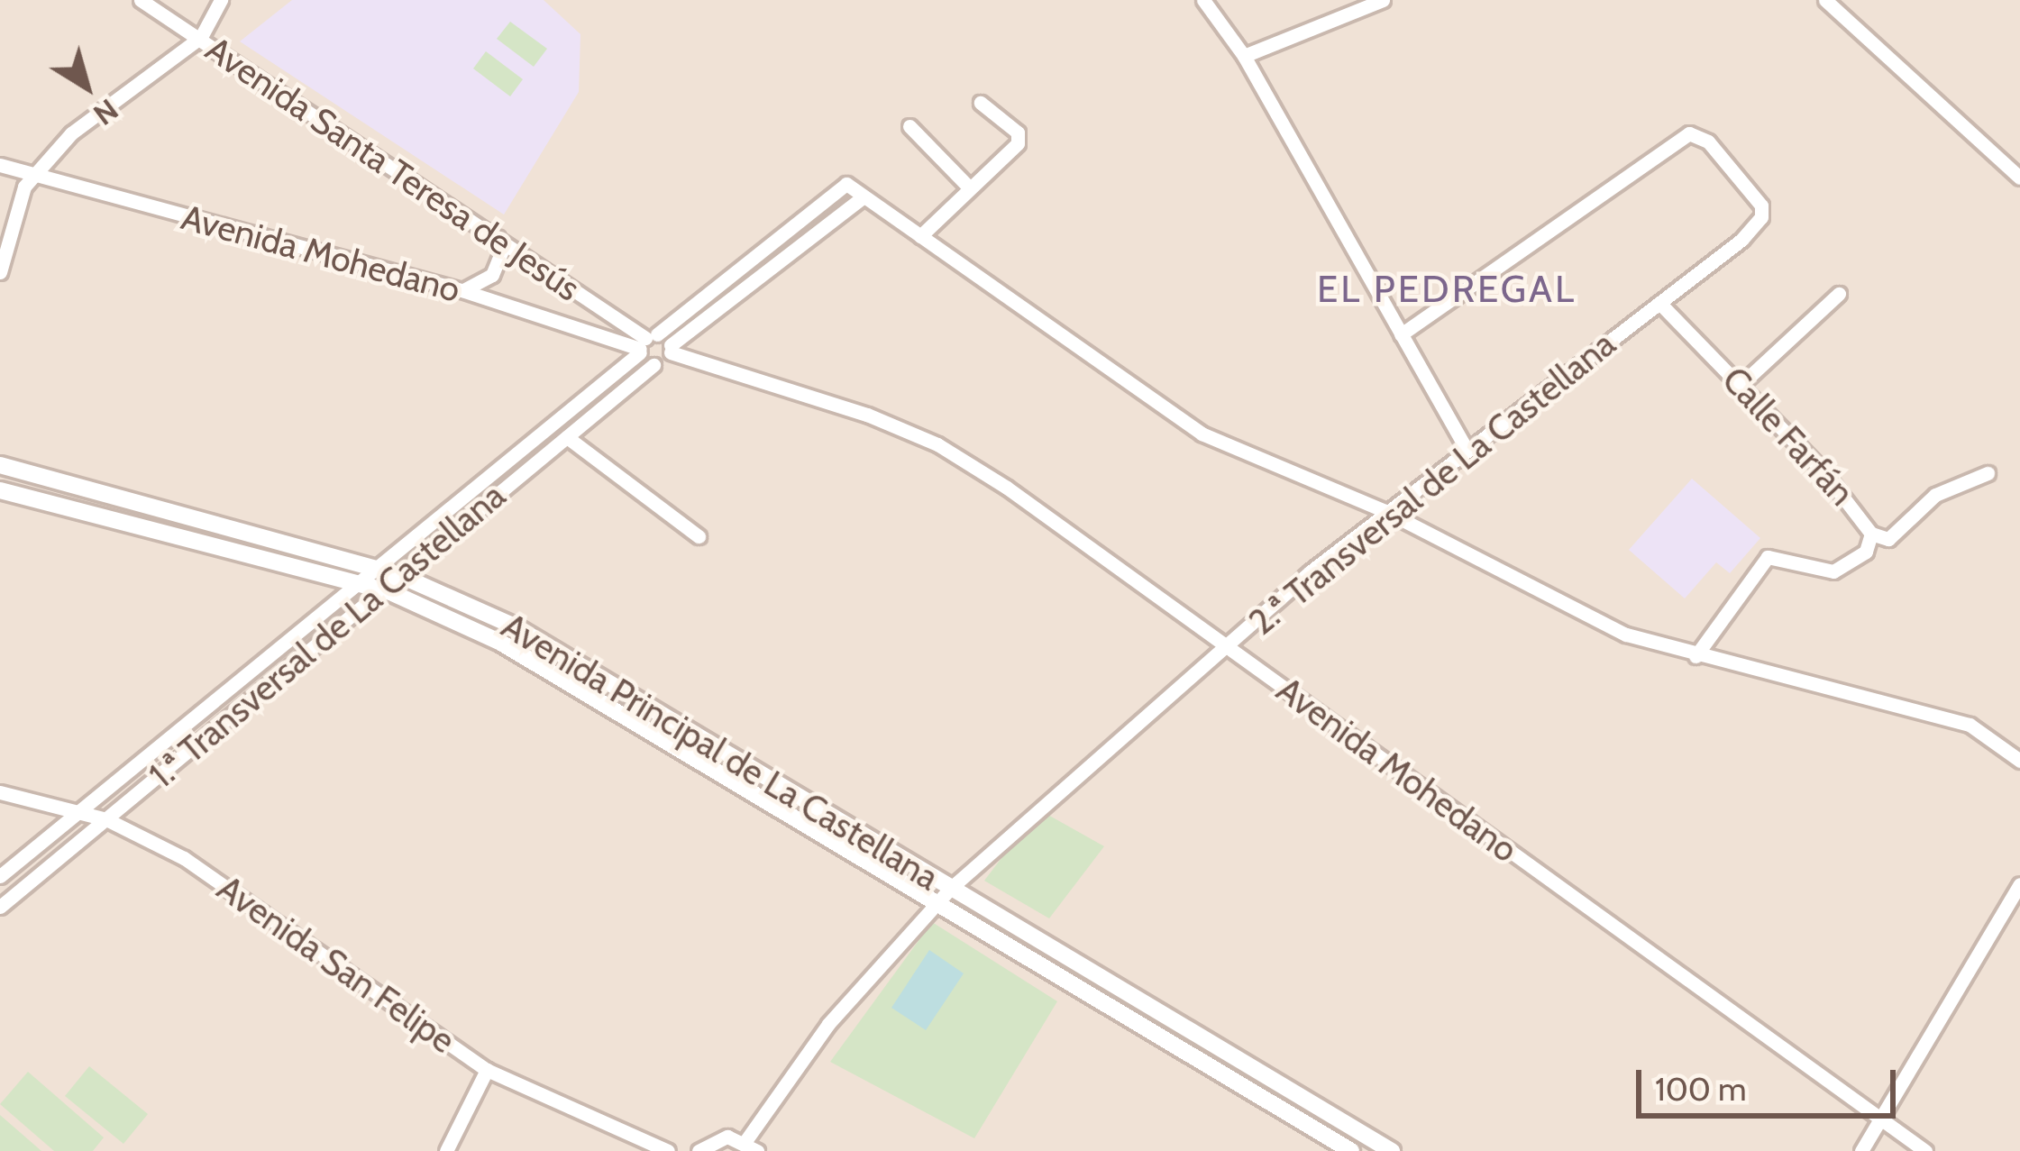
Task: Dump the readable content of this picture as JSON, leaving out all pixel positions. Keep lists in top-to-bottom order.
{
  "streets": {
    "street": [
      "Avenida Santa Teresa de Jesús",
      "Avenida Mohedano",
      "Calle Farfán",
      "2.ª Transversal de La Castellana",
      "1.ª Transversal de La Castellana",
      "Avenida Principal de La Castellana",
      "Avenida San Felipe"
    ]
  },
  "crossings": [
    ["Avenida Santa Teresa de Jesús", "Avenida Mohedano"],
    ["Avenida Santa Teresa de Jesús", "1.ª Transversal de La Castellana"],
    ["Avenida Mohedano", "2.ª Transversal de La Castellana"],
    ["Avenida Mohedano", "1.ª Transversal de La Castellana"],
    ["Calle Farfán", "2.ª Transversal de La Castellana"],
    ["2.ª Transversal de La Castellana", "Avenida Principal de La Castellana"],
    ["1.ª Transversal de La Castellana", "Avenida Principal de La Castellana"],
    ["1.ª Transversal de La Castellana", "Avenida San Felipe"]
  ],
  "districts": ["EL PEDREGAL"],
  "scale_bar": "100 m",
  "north": "bottom right"
}
